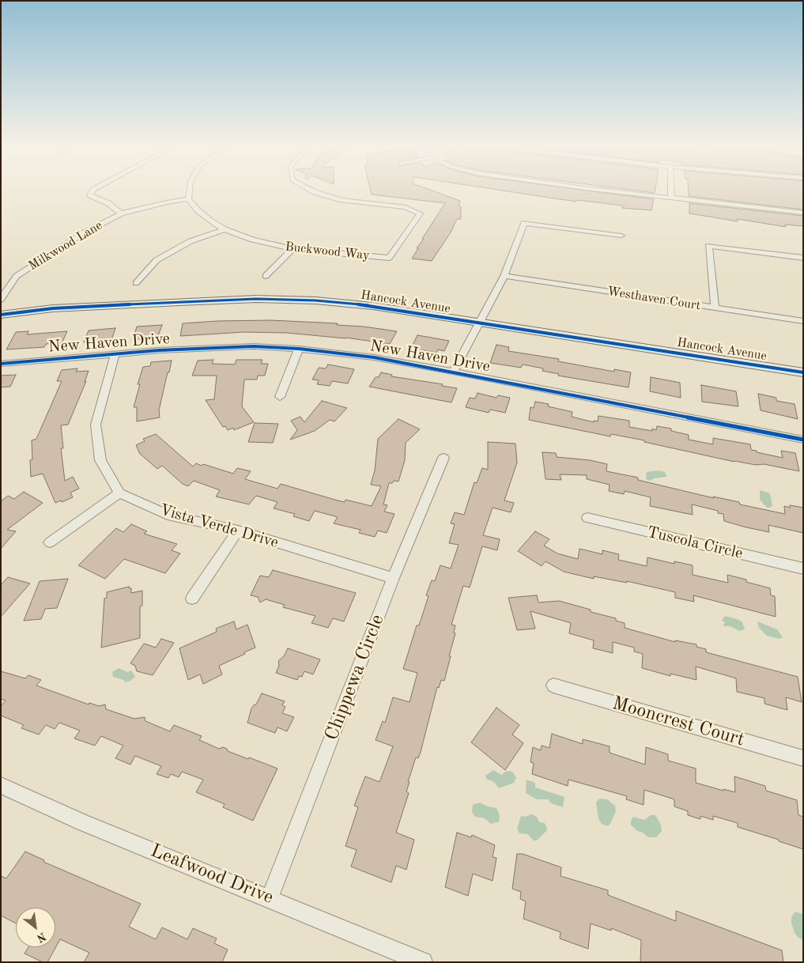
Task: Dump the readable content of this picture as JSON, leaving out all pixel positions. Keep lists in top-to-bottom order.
{
  "streets": {
    "main road": ["Hancock Avenue"],
    "street": [
      "Milkwood Lane",
      "Buckwood Way",
      "Westhaven Court",
      "New Haven Drive",
      "Vista Verde Drive",
      "Tuscola Circle",
      "Chippewa Circle",
      "Mooncrest Court",
      "Leafwood Drive"
    ]
  },
  "crossings": [
    ["Milkwood Lane", "Buckwood Way"],
    ["Vista Verde Drive", "Chippewa Circle"],
    ["Chippewa Circle", "Leafwood Drive"]
  ],
  "north": "bottom right"
}
